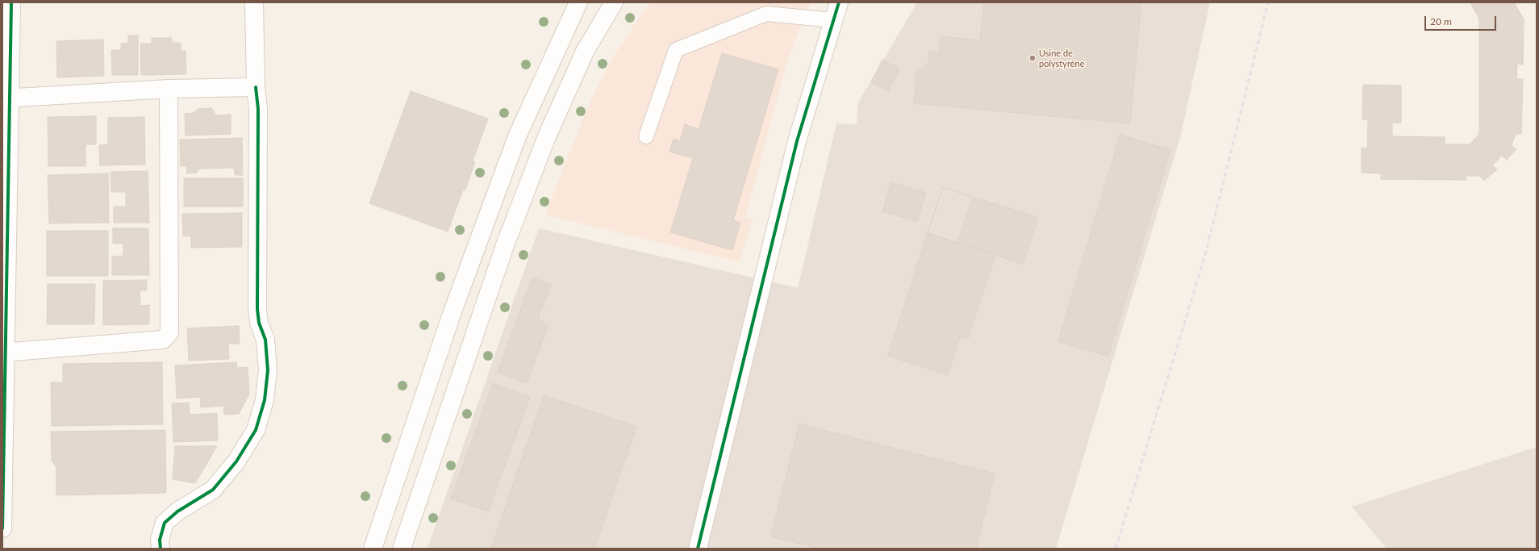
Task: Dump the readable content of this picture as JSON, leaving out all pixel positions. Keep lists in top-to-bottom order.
{
  "places": ["Usine de polystyrène"],
  "scale_bar": "20 m"
}
